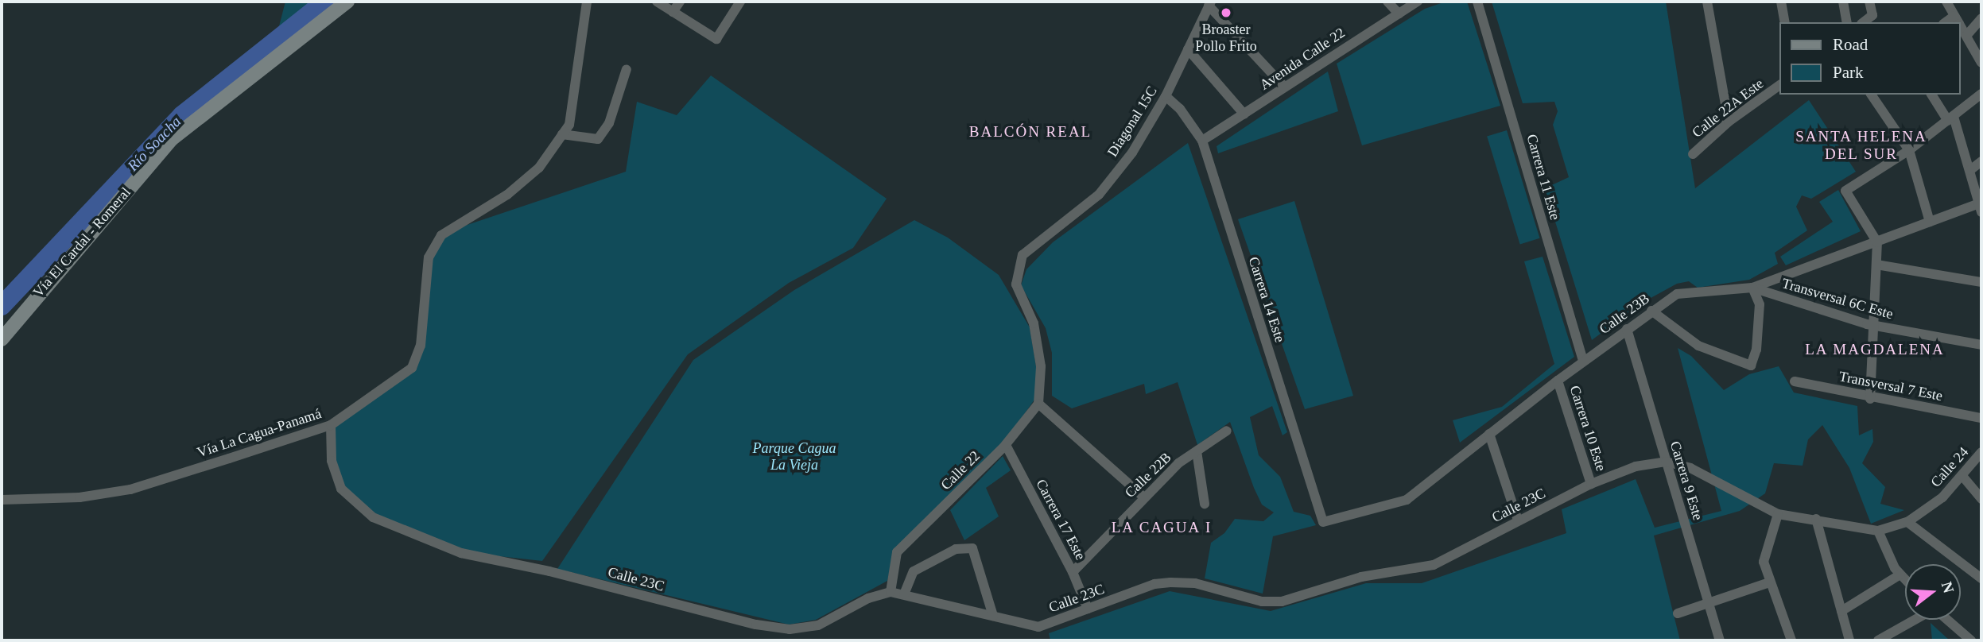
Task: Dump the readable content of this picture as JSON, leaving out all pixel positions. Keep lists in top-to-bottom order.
{
  "streets": {
    "main road": ["Vía El Cardal - Romeral"],
    "street": [
      "Avenida Calle 22",
      "Calle 22A Este",
      "Diagonal 15C",
      "Carrera 11 Este",
      "Transversal 6C Este",
      "Carrera 14 Este",
      "Calle 23B",
      "Transversal 7 Este",
      "Carrera 10 Este",
      "Vía La Cagua-Panamá",
      "Calle 24",
      "Calle 22",
      "Calle 22B",
      "Carrera 9 Este",
      "Calle 23C",
      "Carrera 17 Este"
    ]
  },
  "crossings": [
    ["Avenida Calle 22", "Carrera 14 Este"],
    ["Diagonal 15C", "Carrera 14 Este"],
    ["Diagonal 15C", "Calle 22"],
    ["Carrera 11 Este", "Calle 23B"],
    ["Transversal 6C Este", "Calle 23B"],
    ["Carrera 14 Este", "Calle 23B"],
    ["Calle 23B", "Carrera 10 Este"],
    ["Calle 23B", "Carrera 9 Este"],
    ["Carrera 10 Este", "Calle 23C"],
    ["Vía La Cagua-Panamá", "Calle 23C"],
    ["Calle 24", "Calle 23C"],
    ["Calle 22", "Calle 23C"],
    ["Calle 22", "Carrera 17 Este"],
    ["Calle 22B", "Carrera 17 Este"],
    ["Carrera 9 Este", "Calle 23C"],
    ["Calle 23C", "Carrera 17 Este"]
  ],
  "districts": [
    "BALCÓN REAL",
    "SANTA HELENA DEL SUR",
    "LA MAGDALENA",
    "LA CAGUA I"
  ],
  "water": ["Río Soacha"],
  "parks": ["Parque Cagua La Vieja"],
  "places": ["Broaster Pollo Frito"],
  "legend": ["Road", "Park"],
  "north": "right"
}
